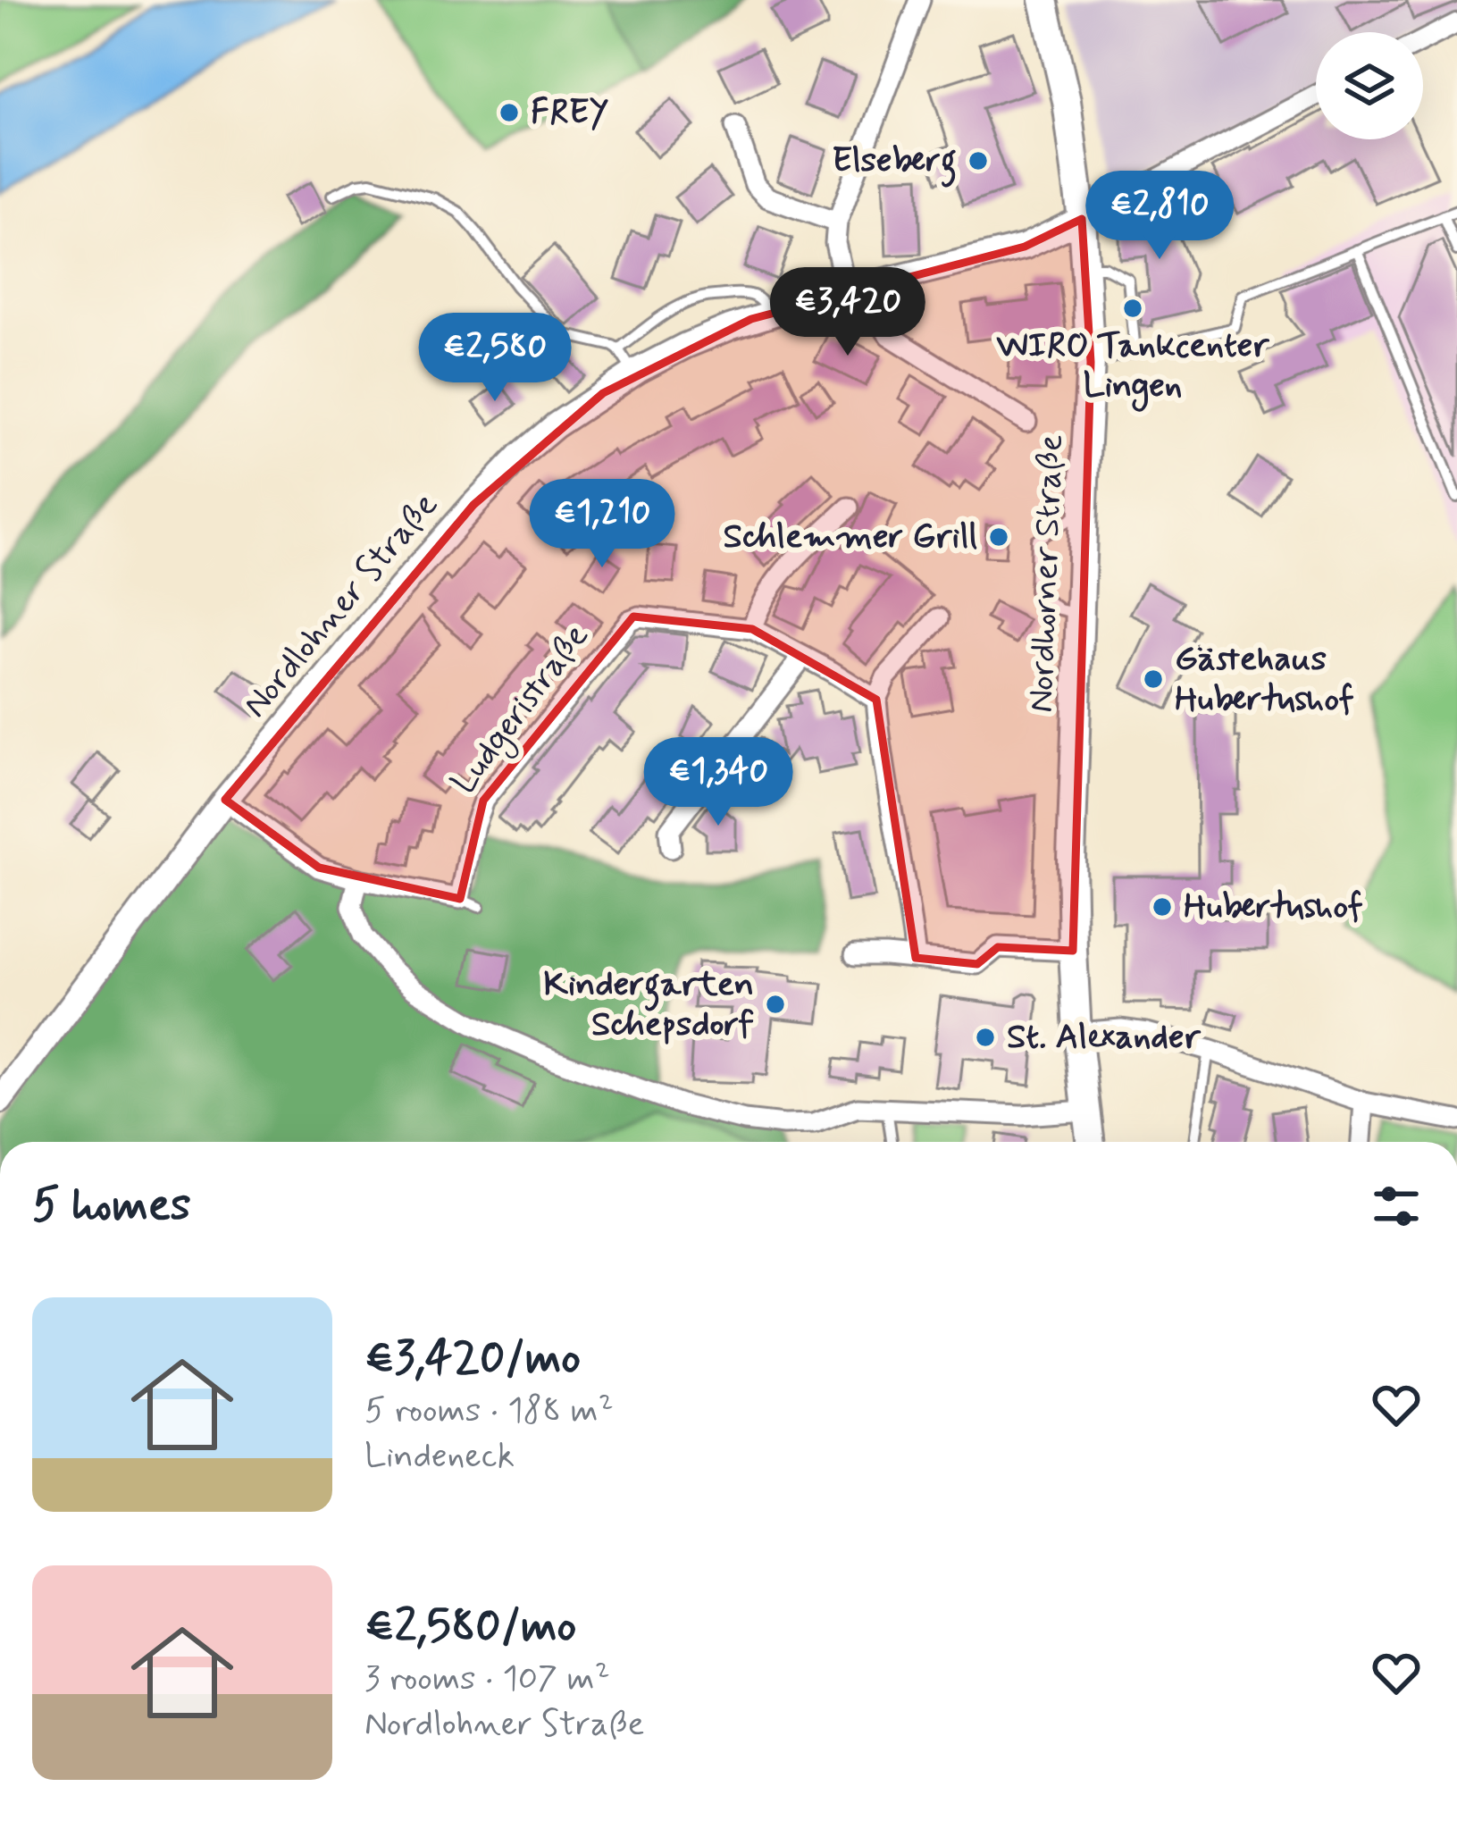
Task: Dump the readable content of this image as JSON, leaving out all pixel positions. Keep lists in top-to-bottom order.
{
  "streets": {
    "main road": ["Nordhorner Straße"],
    "street": ["Nordlohner Straße", "Ludgeristraße"]
  },
  "crossings": [
    ["Nordhorner Straße", "Nordlohner Straße"],
    ["Nordlohner Straße", "Ludgeristraße"]
  ],
  "places": [
    "FREY",
    "Elseberg",
    "WIRO Tankcenter Lingen",
    "Schlemmer Grill",
    "Gästehaus Hubertushof",
    "Hubertushof",
    "Kindergarten Schepsdorf",
    "St. Alexander"
  ],
  "page": {
    "price": [
      "€2,810",
      "€3,420",
      "€2,580",
      "€1,210",
      "€1,340"
    ],
    "heading": "5 homes",
    "list": [
      {
        "name": "€3,420/mo",
        "note": "5 rooms · 188 m² · Lindeneck"
      },
      {
        "name": "€2,580/mo",
        "note": "3 rooms · 107 m² · Nordlohner Straße"
      }
    ]
  }
}
